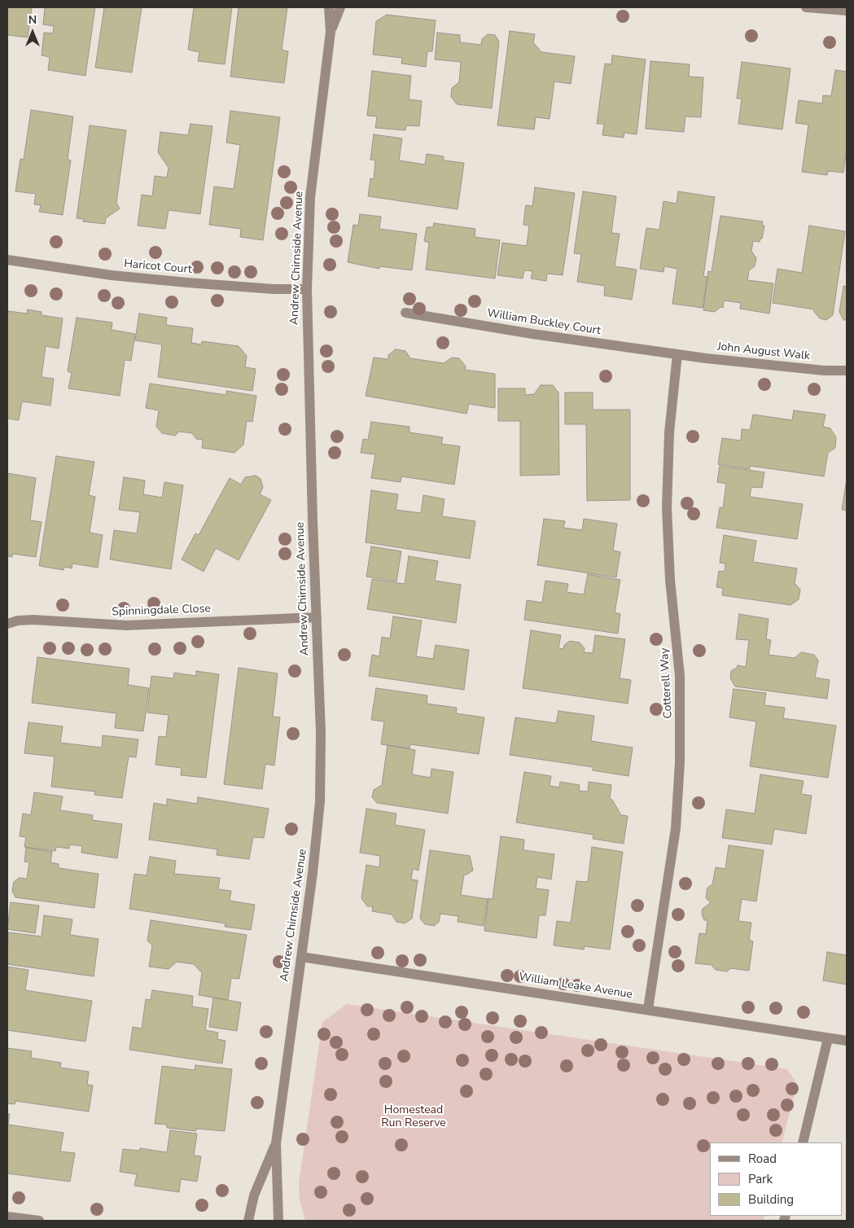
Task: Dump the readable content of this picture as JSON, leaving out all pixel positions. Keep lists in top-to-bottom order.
{
  "streets": {
    "street": [
      "Andrew Chirnside Avenue",
      "Haricot Court",
      "William Buckley Court",
      "John August Walk",
      "Spinningdale Close",
      "Cotterell Way",
      "William Leake Avenue"
    ]
  },
  "crossings": [
    ["Andrew Chirnside Avenue", "Haricot Court"],
    ["Andrew Chirnside Avenue", "Spinningdale Close"],
    ["Andrew Chirnside Avenue", "William Leake Avenue"],
    ["William Buckley Court", "John August Walk"],
    ["William Buckley Court", "Cotterell Way"],
    ["John August Walk", "Cotterell Way"],
    ["Cotterell Way", "William Leake Avenue"]
  ],
  "parks": ["Homestead Run Reserve"],
  "legend": ["Road", "Park", "Building"],
  "north": "top"
}
